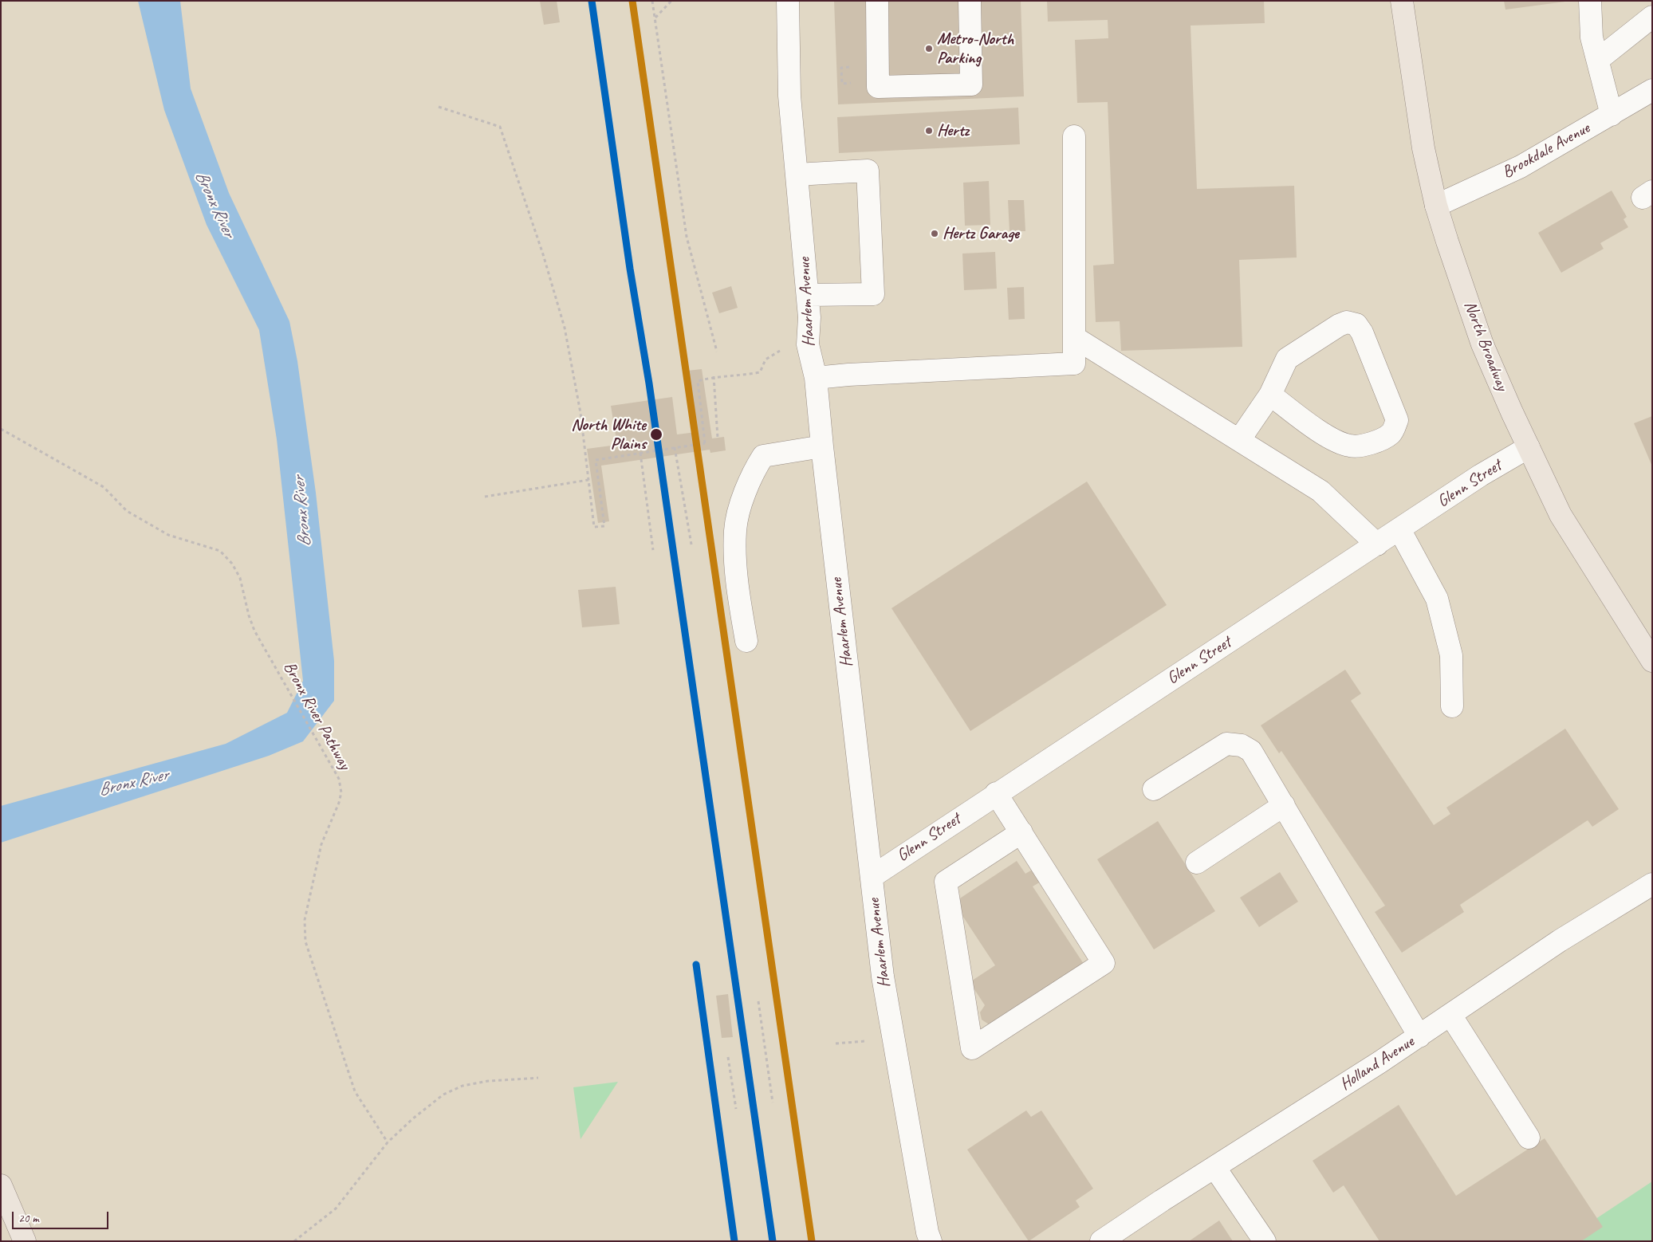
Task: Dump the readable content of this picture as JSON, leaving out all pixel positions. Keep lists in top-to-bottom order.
{
  "streets": {
    "main road": ["North Broadway"],
    "street": [
      "Brookdale Avenue",
      "Haarlem Avenue",
      "Glenn Street",
      "Holland Avenue"
    ],
    "path": ["Bronx River Pathway"]
  },
  "crossings": [
    ["Brookdale Avenue", "North Broadway"],
    ["Haarlem Avenue", "Glenn Street"],
    ["North Broadway", "Glenn Street"]
  ],
  "water": ["Bronx River"],
  "places": [
    "Metro-North Parking",
    "Hertz",
    "Hertz Garage",
    "North White Plains"
  ],
  "scale_bar": "20 m"
}
